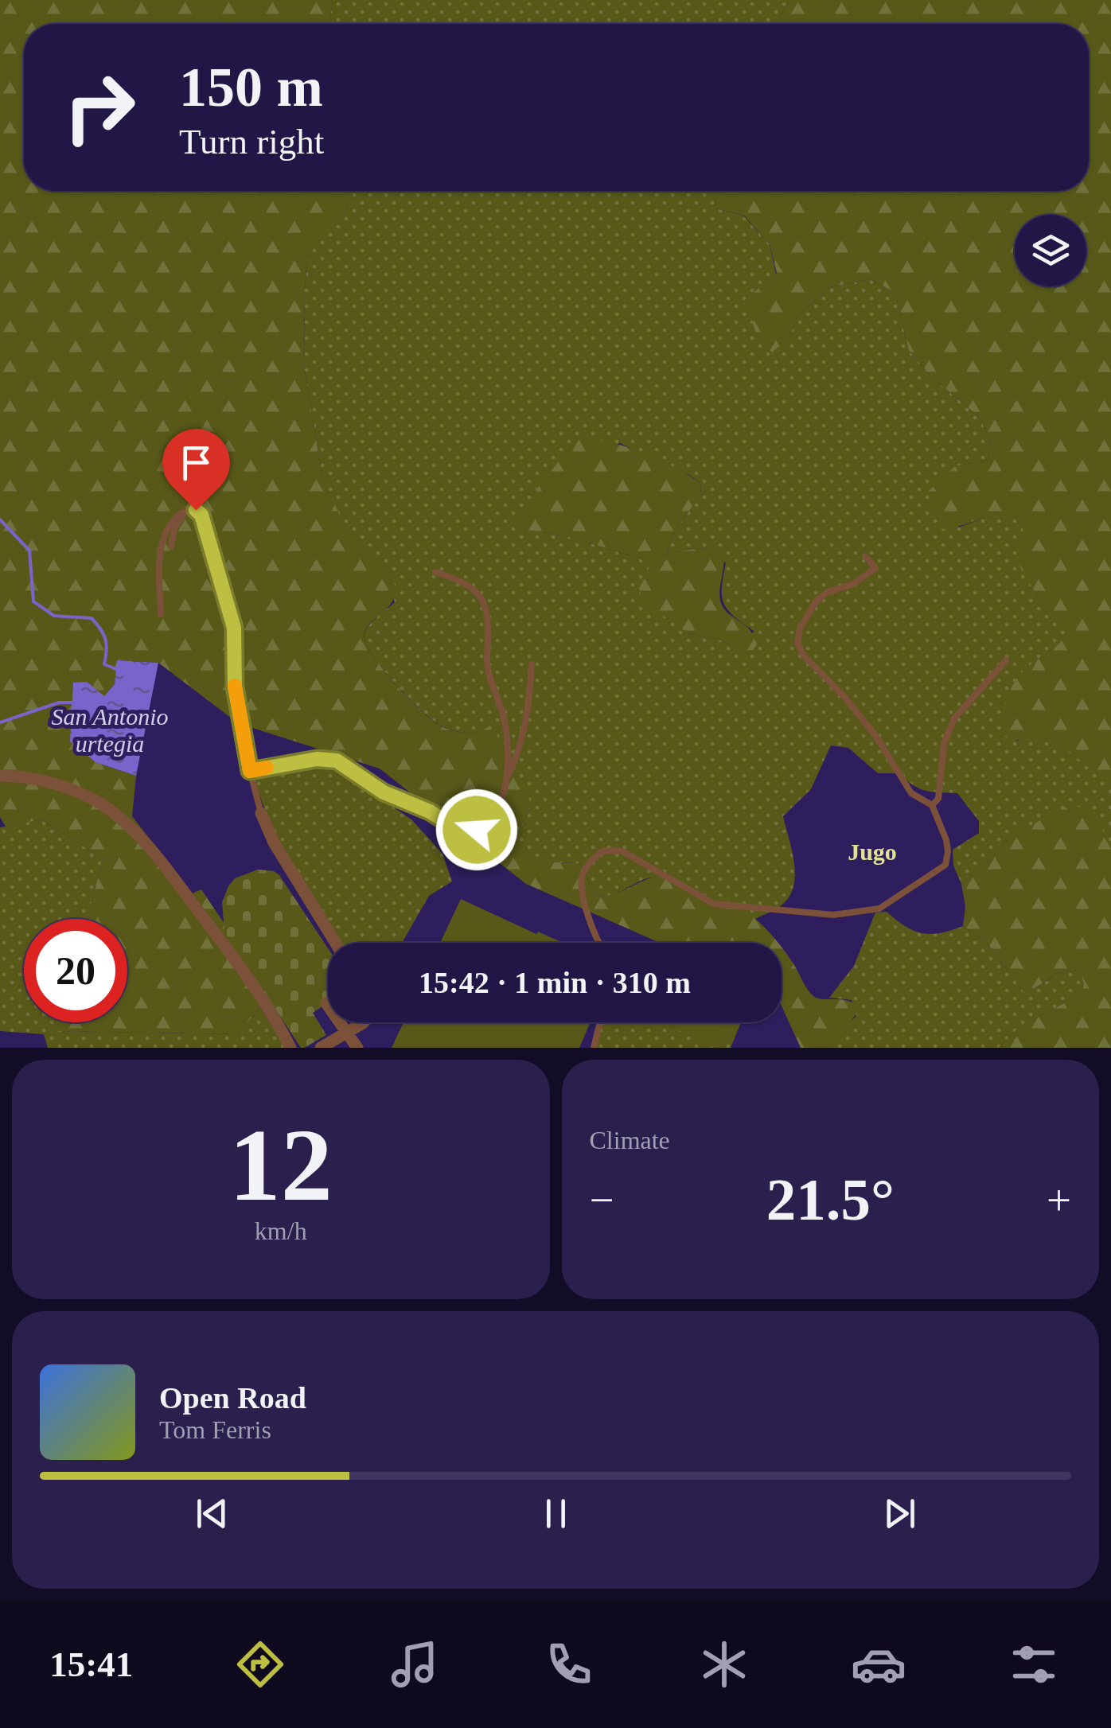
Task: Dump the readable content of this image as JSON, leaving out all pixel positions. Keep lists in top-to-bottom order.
{
  "districts": ["Jugo"],
  "water": ["San Antonio urtegia"],
  "page": {
    "turn": ["150 m", "Turn right"],
    "limit": "20",
    "trip": "15:42 · 1 min · 310 m",
    "tile": [
      ["12", "km/h"],
      "Climate"
    ],
    "heat": ["−", "21.5°", "+"],
    "song": ["Open Road", "Tom Ferris"],
    "tabs": "15:41"
  }
}
